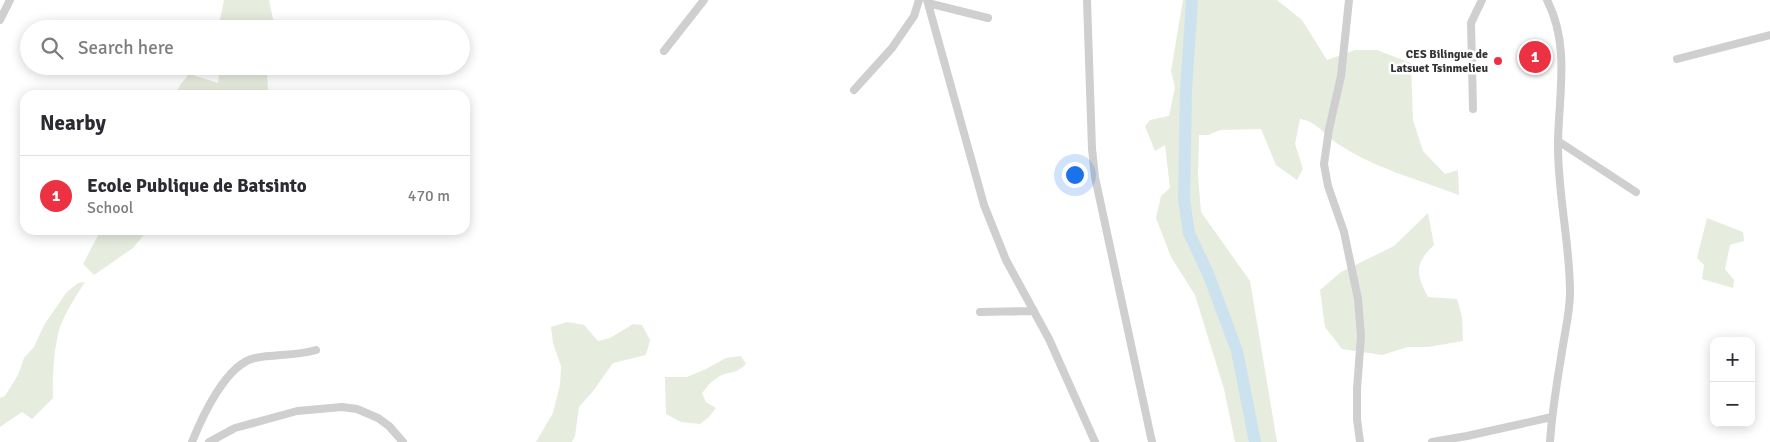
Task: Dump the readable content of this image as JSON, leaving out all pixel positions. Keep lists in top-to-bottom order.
{
  "places": ["CES Bilingue de Latsuet Tsinmelieu"],
  "page": {
    "search": "Search here",
    "pins": "1",
    "heading": "Nearby",
    "list": [
      {
        "mark": "1",
        "name": "Ecole Publique de Batsinto",
        "note": "School",
        "value": "470 m"
      }
    ],
    "map_buttons": ["+", "−"]
  }
}
